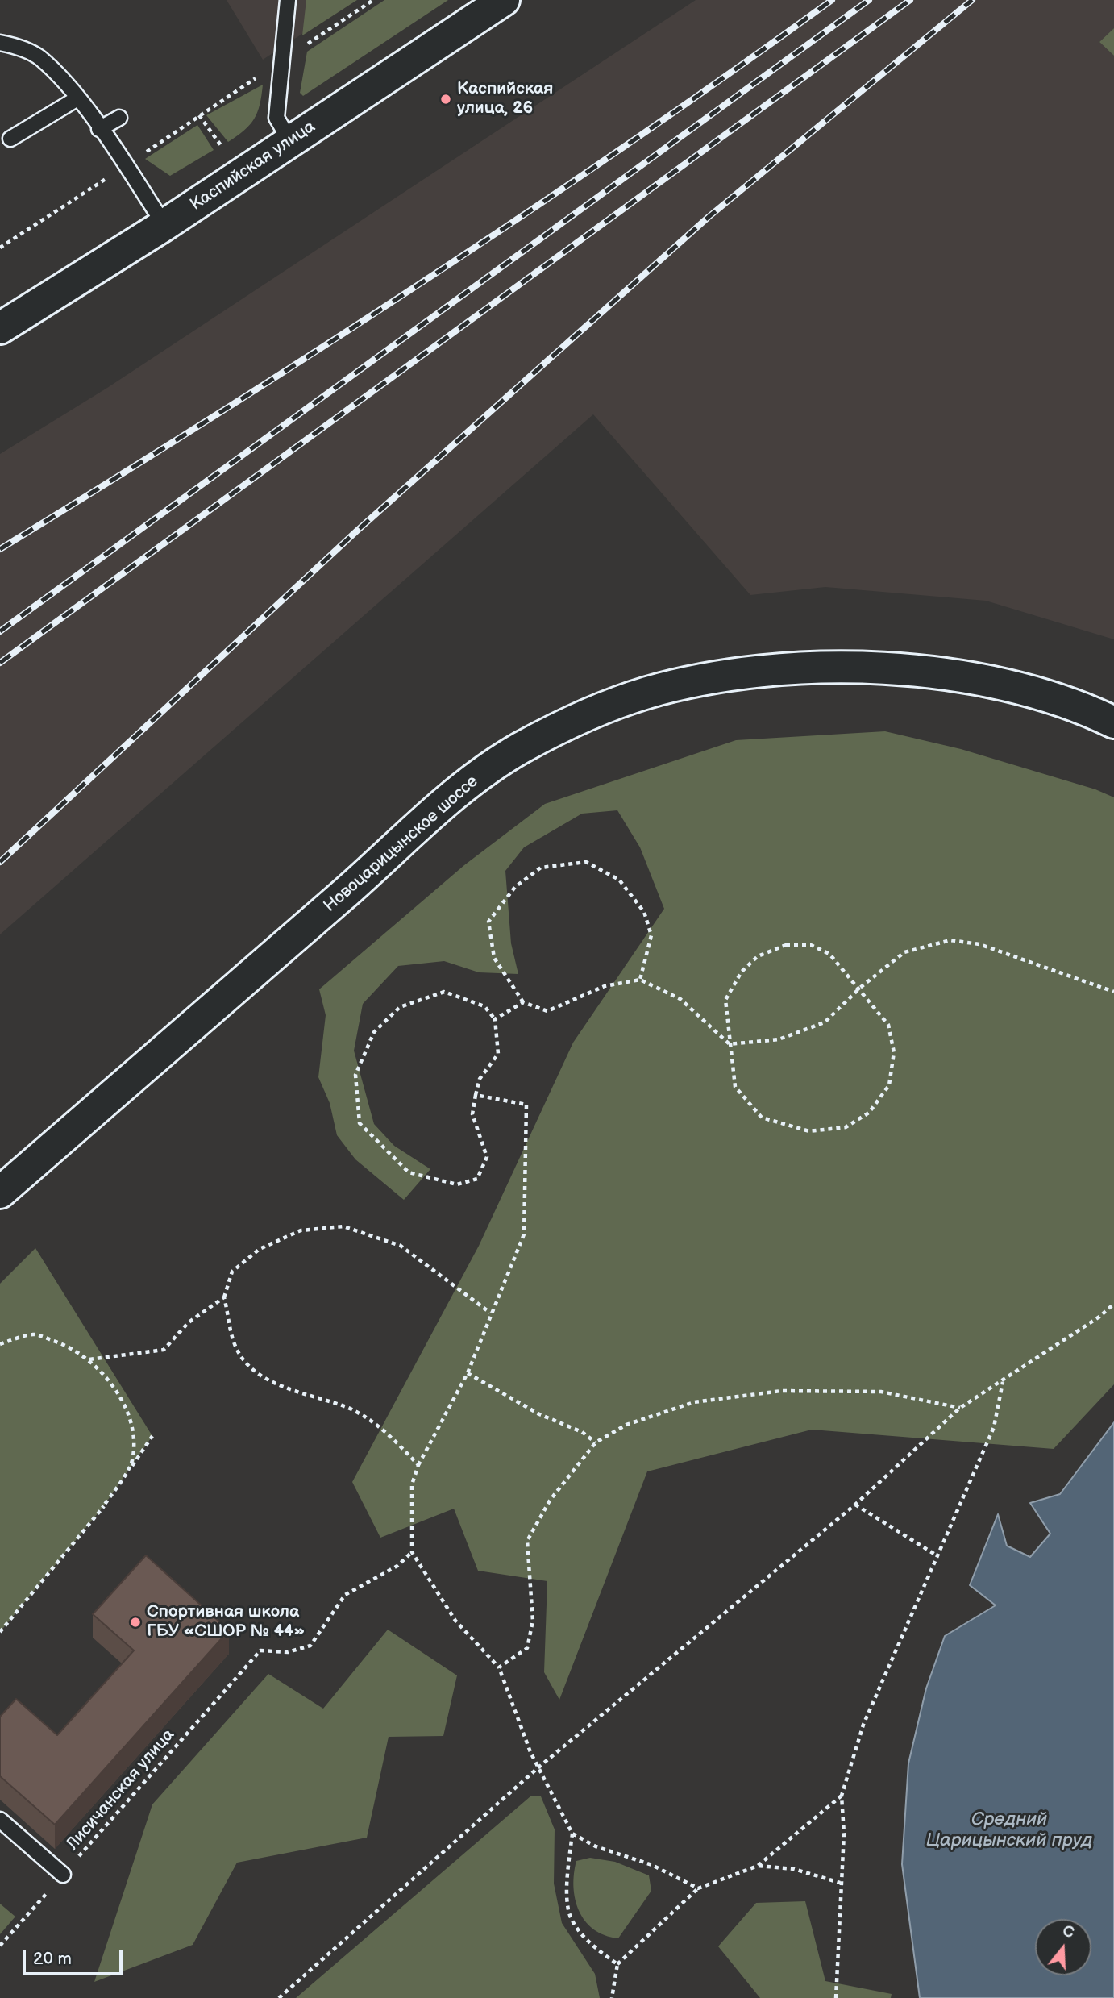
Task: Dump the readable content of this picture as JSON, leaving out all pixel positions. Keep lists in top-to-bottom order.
{
  "streets": {
    "main road": ["Каспийская улица", "Новоцарицынское шоссе"],
    "path": ["Лисичанская улица"]
  },
  "water": ["Средний Царицынский пруд"],
  "places": ["Каспийская улица, 26", "Спортивная школа ГБУ «СШОР № 44»"],
  "scale_bar": "20 m",
  "north": "top"
}
